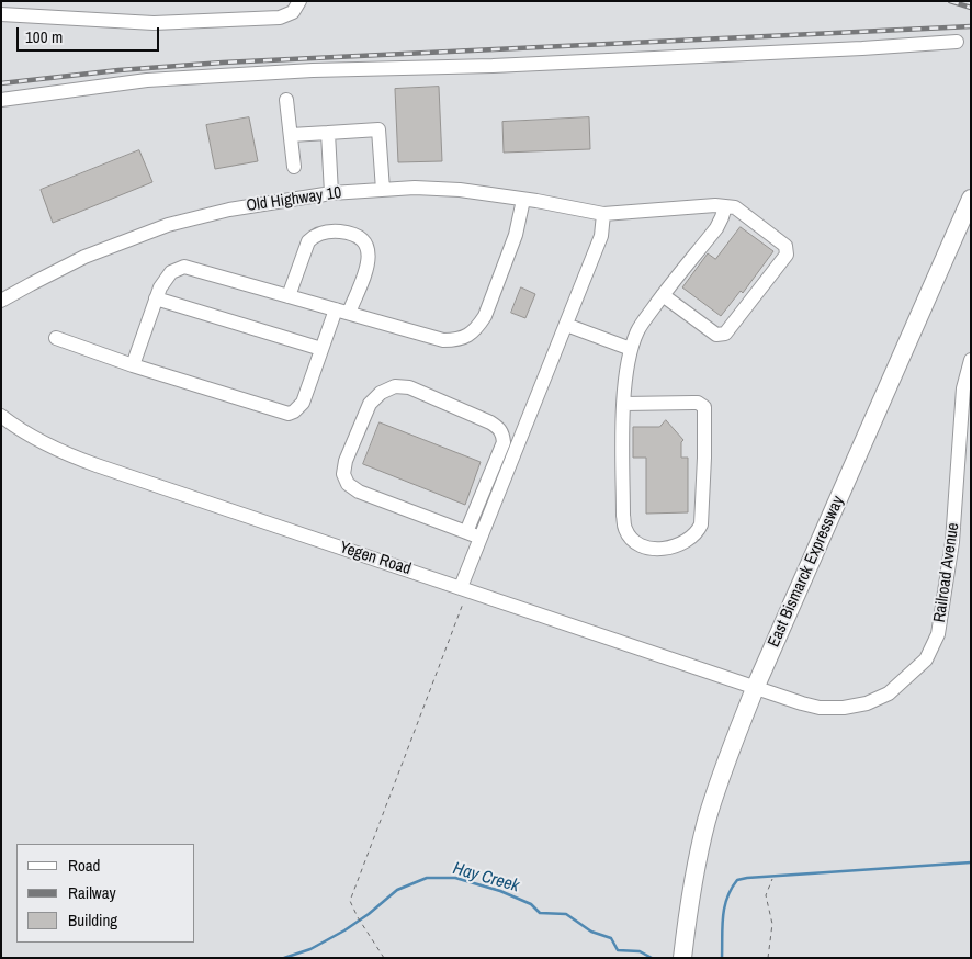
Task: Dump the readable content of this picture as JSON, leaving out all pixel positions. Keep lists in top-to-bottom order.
{
  "streets": {
    "main road": ["East Bismarck Expressway"],
    "street": ["Old Highway 10", "Yegen Road", "Railroad Avenue"]
  },
  "crossings": [
    ["Yegen Road", "East Bismarck Expressway"],
    ["Yegen Road", "Railroad Avenue"],
    ["East Bismarck Expressway", "Railroad Avenue"]
  ],
  "water": ["Hay Creek"],
  "legend": ["Road", "Railway", "Building"],
  "scale_bar": "100 m"
}
